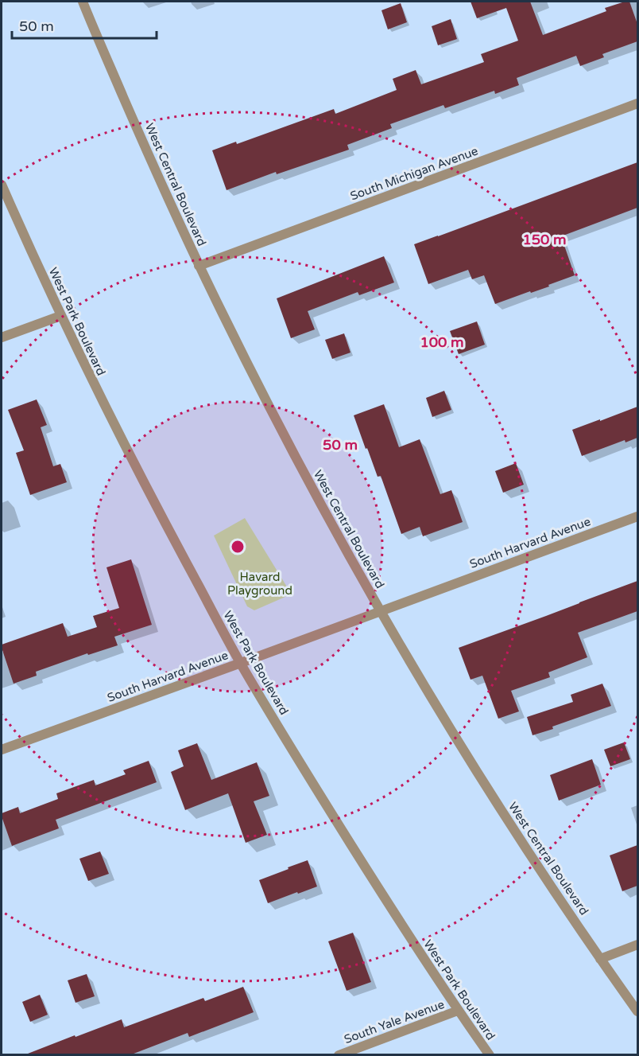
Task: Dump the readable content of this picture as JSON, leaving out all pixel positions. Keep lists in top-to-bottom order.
{
  "streets": {
    "street": [
      "South Michigan Avenue",
      "West Central Boulevard",
      "West Park Boulevard",
      "South Harvard Avenue",
      "South Yale Avenue"
    ]
  },
  "crossings": [
    ["South Michigan Avenue", "West Central Boulevard"],
    ["West Central Boulevard", "South Harvard Avenue"],
    ["West Park Boulevard", "South Harvard Avenue"],
    ["West Park Boulevard", "South Yale Avenue"]
  ],
  "parks": ["Havard Playground"],
  "scale_bar": "50 m",
  "rings": ["150 m", "100 m", "50 m"]
}
